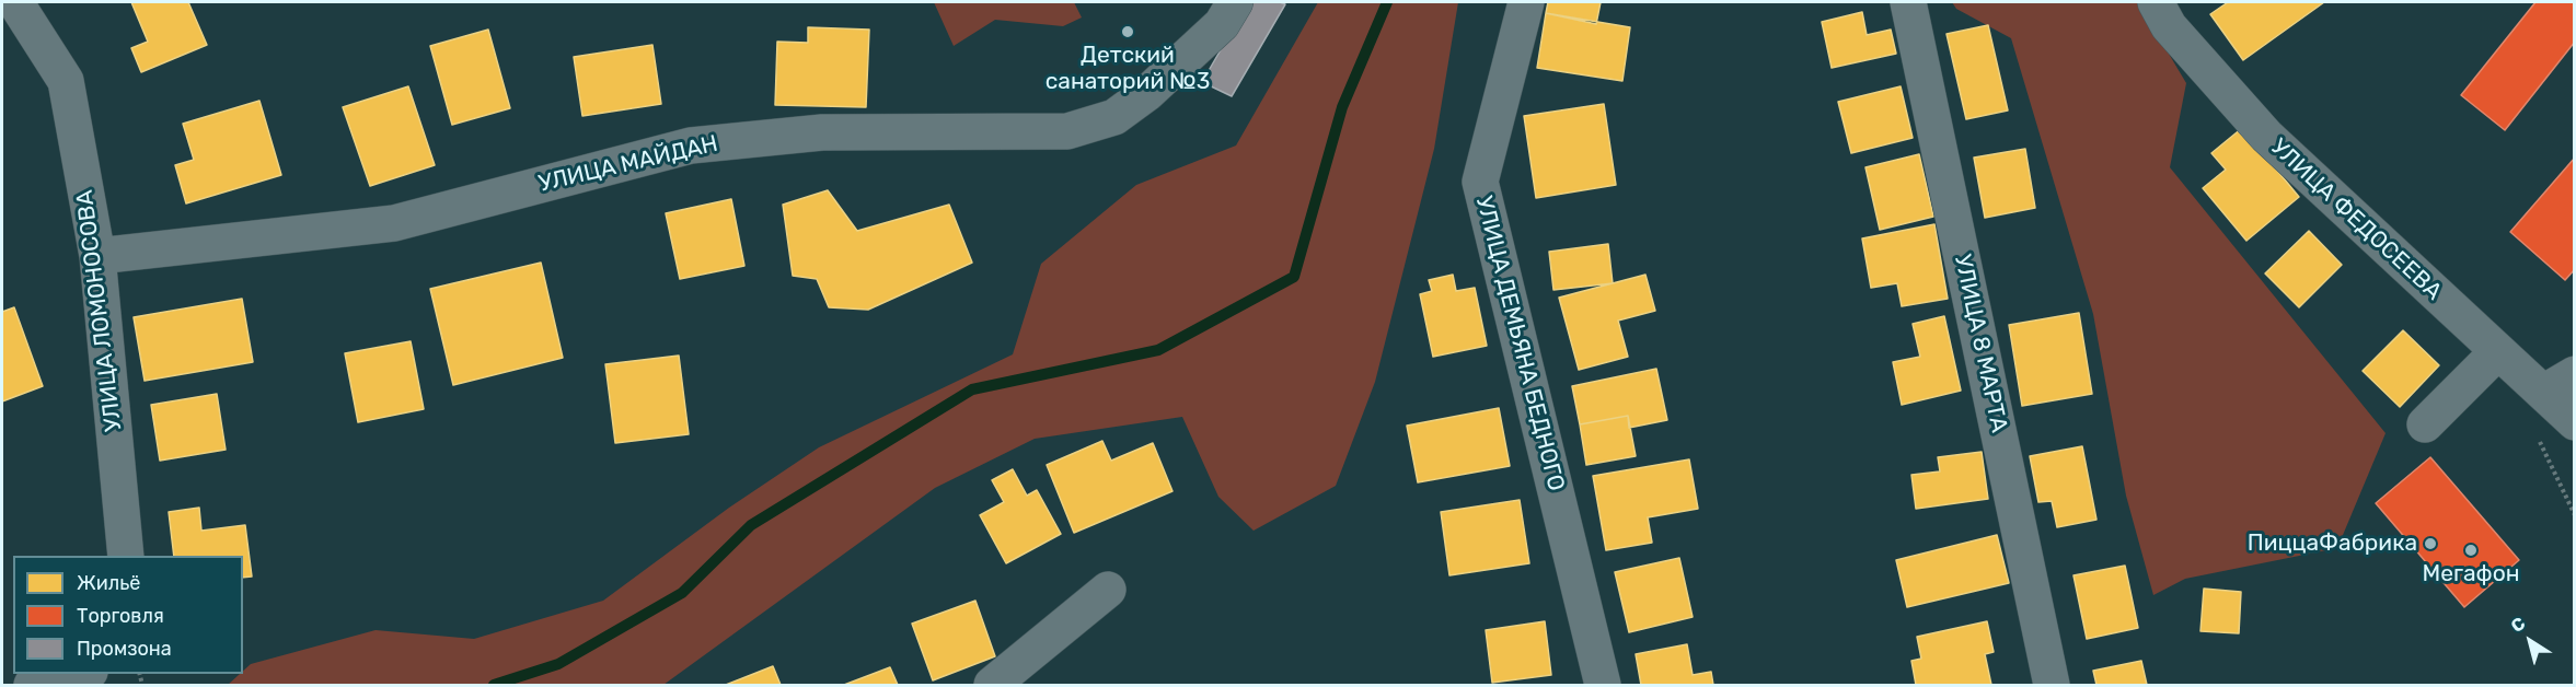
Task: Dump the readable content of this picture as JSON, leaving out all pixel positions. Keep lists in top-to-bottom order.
{
  "streets": {
    "street": [
      "УЛИЦА МАЙДАН",
      "УЛИЦА ФЕДОСЕЕВА",
      "УЛИЦА ЛОМОНОСОВА",
      "УЛИЦА ДЕМЬЯНА БЕДНОГО",
      "УЛИЦА 8 МАРТА"
    ]
  },
  "crossings": [
    ["УЛИЦА МАЙДАН", "УЛИЦА ЛОМОНОСОВА"]
  ],
  "places": ["Детский санаторий №3", "ПиццаФабрика", "Мегафон"],
  "legend": ["Жильё", "Торговля", "Промзона"],
  "north": "top left"
}
